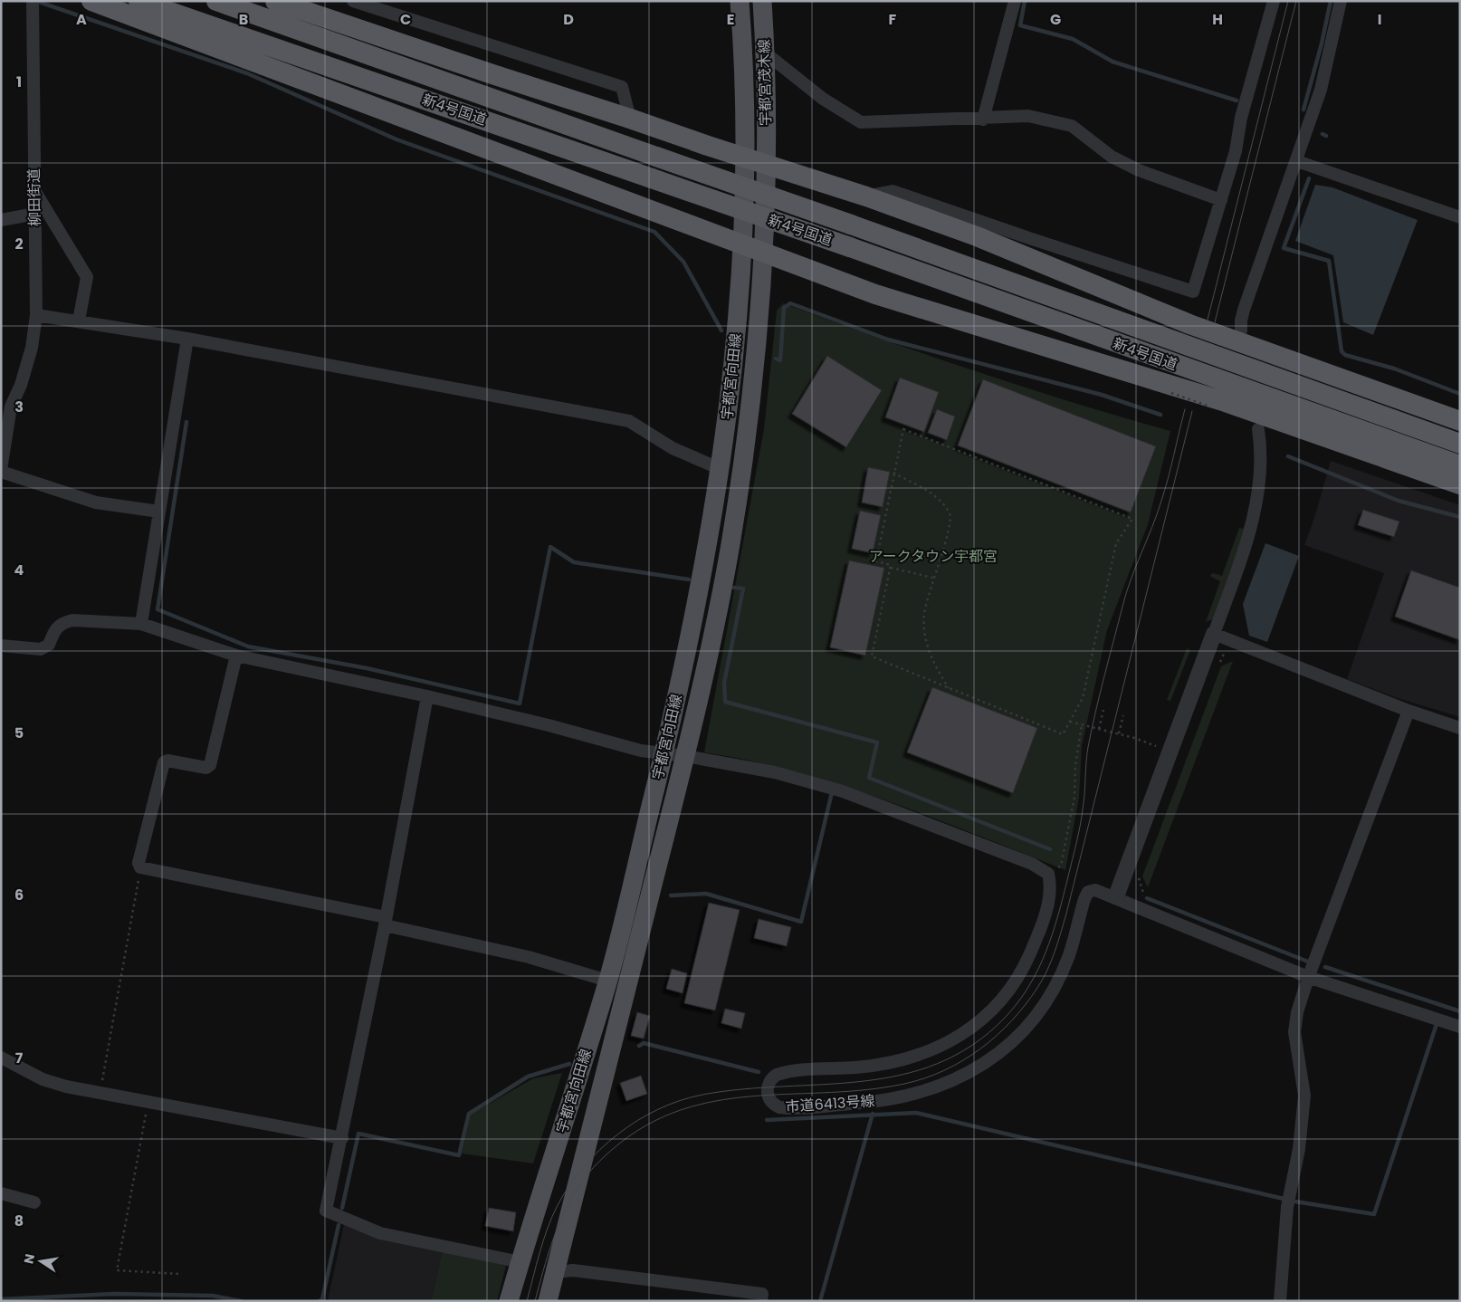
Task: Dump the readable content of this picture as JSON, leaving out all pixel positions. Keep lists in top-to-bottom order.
{
  "streets": {
    "highway": ["新4号国道"],
    "main road": ["宇都宮茂木線", "宇都宮向田線"],
    "street": ["柳田街道", "市道6413号線"]
  },
  "crossings": [
    ["宇都宮茂木線", "宇都宮向田線"]
  ],
  "parks": ["アークタウン宇都宮"],
  "north": "left",
  "grid": {
    "columns": [
      "A",
      "B",
      "C",
      "D",
      "E",
      "F",
      "G",
      "H",
      "I"
    ],
    "rows": [
      "1",
      "2",
      "3",
      "4",
      "5",
      "6",
      "7",
      "8"
    ]
  }
}
